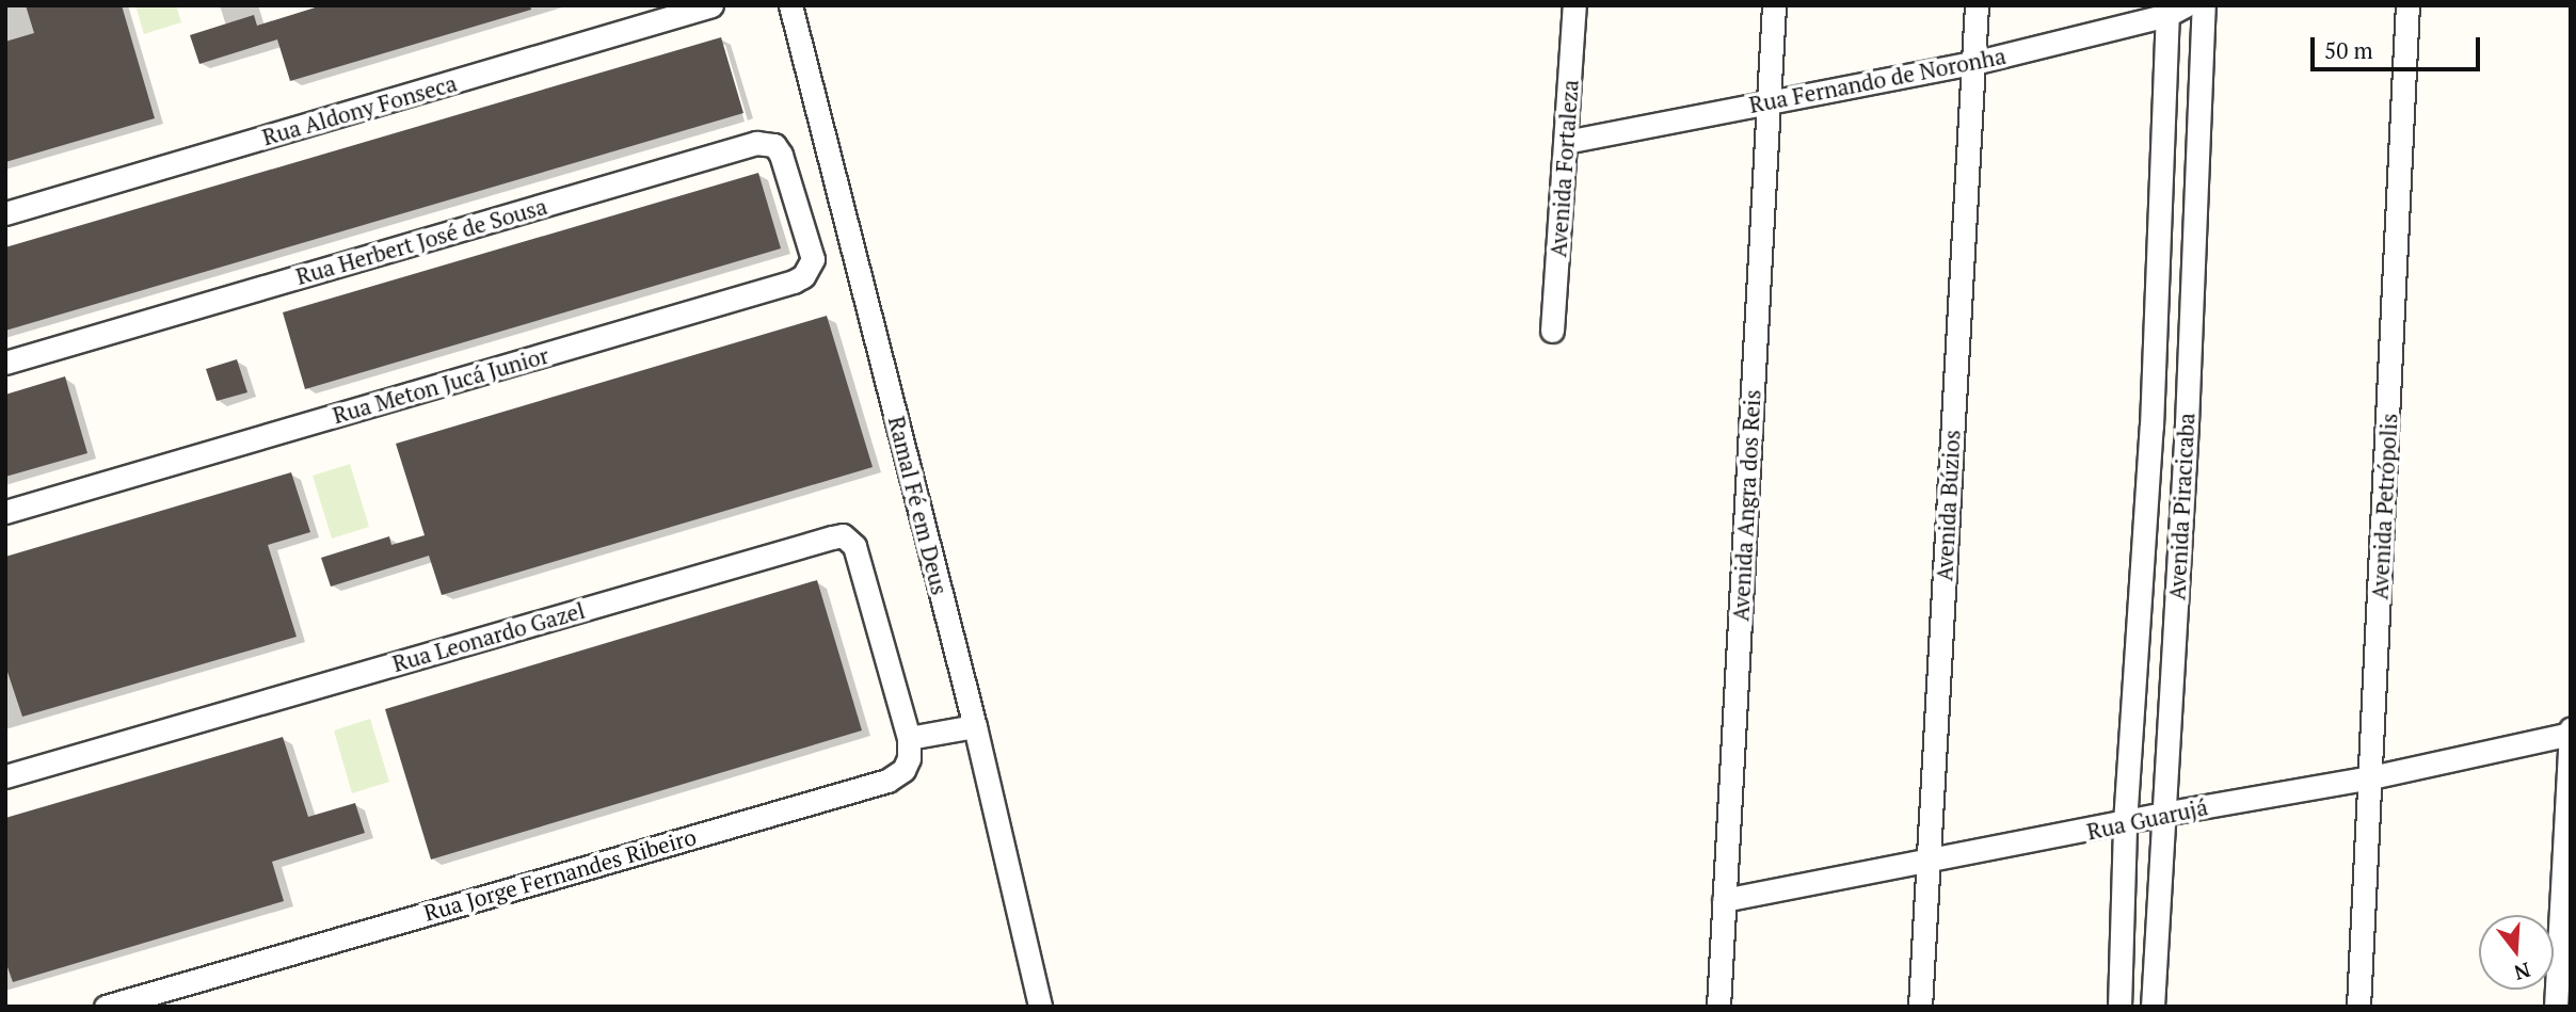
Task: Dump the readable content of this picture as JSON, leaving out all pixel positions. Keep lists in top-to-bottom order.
{
  "streets": {
    "street": [
      "Rua Fernando de Noronha",
      "Rua Aldony Fonseca",
      "Avenida Fortaleza",
      "Rua Herbert José de Sousa",
      "Rua Meton Jucá Junior",
      "Ramal Fé em Deus",
      "Avenida Angra dos Reis",
      "Avenida Búzios",
      "Avenida Piracicaba",
      "Avenida Petrópolis",
      "Rua Leonardo Gazel",
      "Rua Guarujá",
      "Rua Jorge Fernandes Ribeiro"
    ]
  },
  "crossings": [
    ["Rua Fernando de Noronha", "Avenida Fortaleza"],
    ["Rua Fernando de Noronha", "Avenida Angra dos Reis"],
    ["Rua Fernando de Noronha", "Avenida Búzios"],
    ["Rua Fernando de Noronha", "Avenida Piracicaba"],
    ["Rua Herbert José de Sousa", "Rua Meton Jucá Junior"],
    ["Avenida Angra dos Reis", "Rua Guarujá"],
    ["Avenida Búzios", "Rua Guarujá"],
    ["Avenida Piracicaba", "Rua Guarujá"],
    ["Avenida Petrópolis", "Rua Guarujá"],
    ["Rua Leonardo Gazel", "Rua Jorge Fernandes Ribeiro"]
  ],
  "scale_bar": "50 m",
  "north": "bottom"
}
